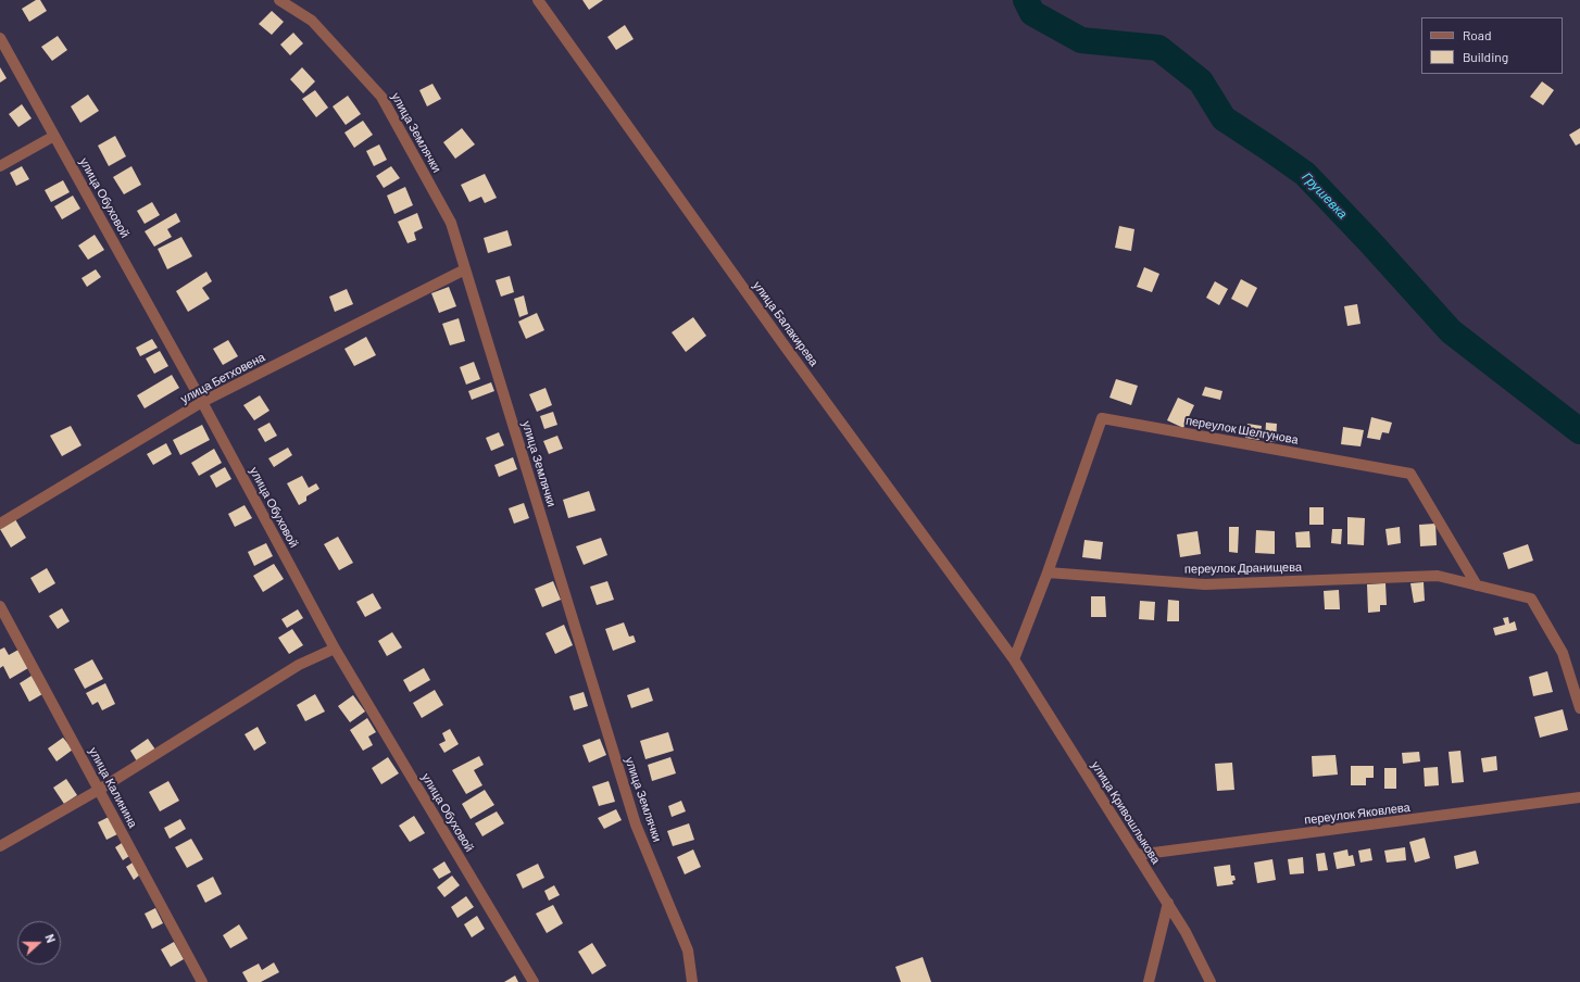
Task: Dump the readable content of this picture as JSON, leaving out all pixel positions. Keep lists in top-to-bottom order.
{
  "streets": {
    "street": [
      "улица Землячки",
      "улица Обуховой",
      "улица Балакирева",
      "улица Бетховена",
      "переулок Шелгунова",
      "переулок Дранищева",
      "улица Калинина",
      "улица Кривошлыкова",
      "переулок Яковлева"
    ]
  },
  "crossings": [
    ["улица Землячки", "улица Бетховена"],
    ["улица Обуховой", "улица Бетховена"],
    ["улица Балакирева", "улица Кривошлыкова"],
    ["переулок Шелгунова", "переулок Дранищева"],
    ["улица Кривошлыкова", "переулок Яковлева"]
  ],
  "water": ["Грушевка"],
  "legend": ["Road", "Building"],
  "north": "right"
}
